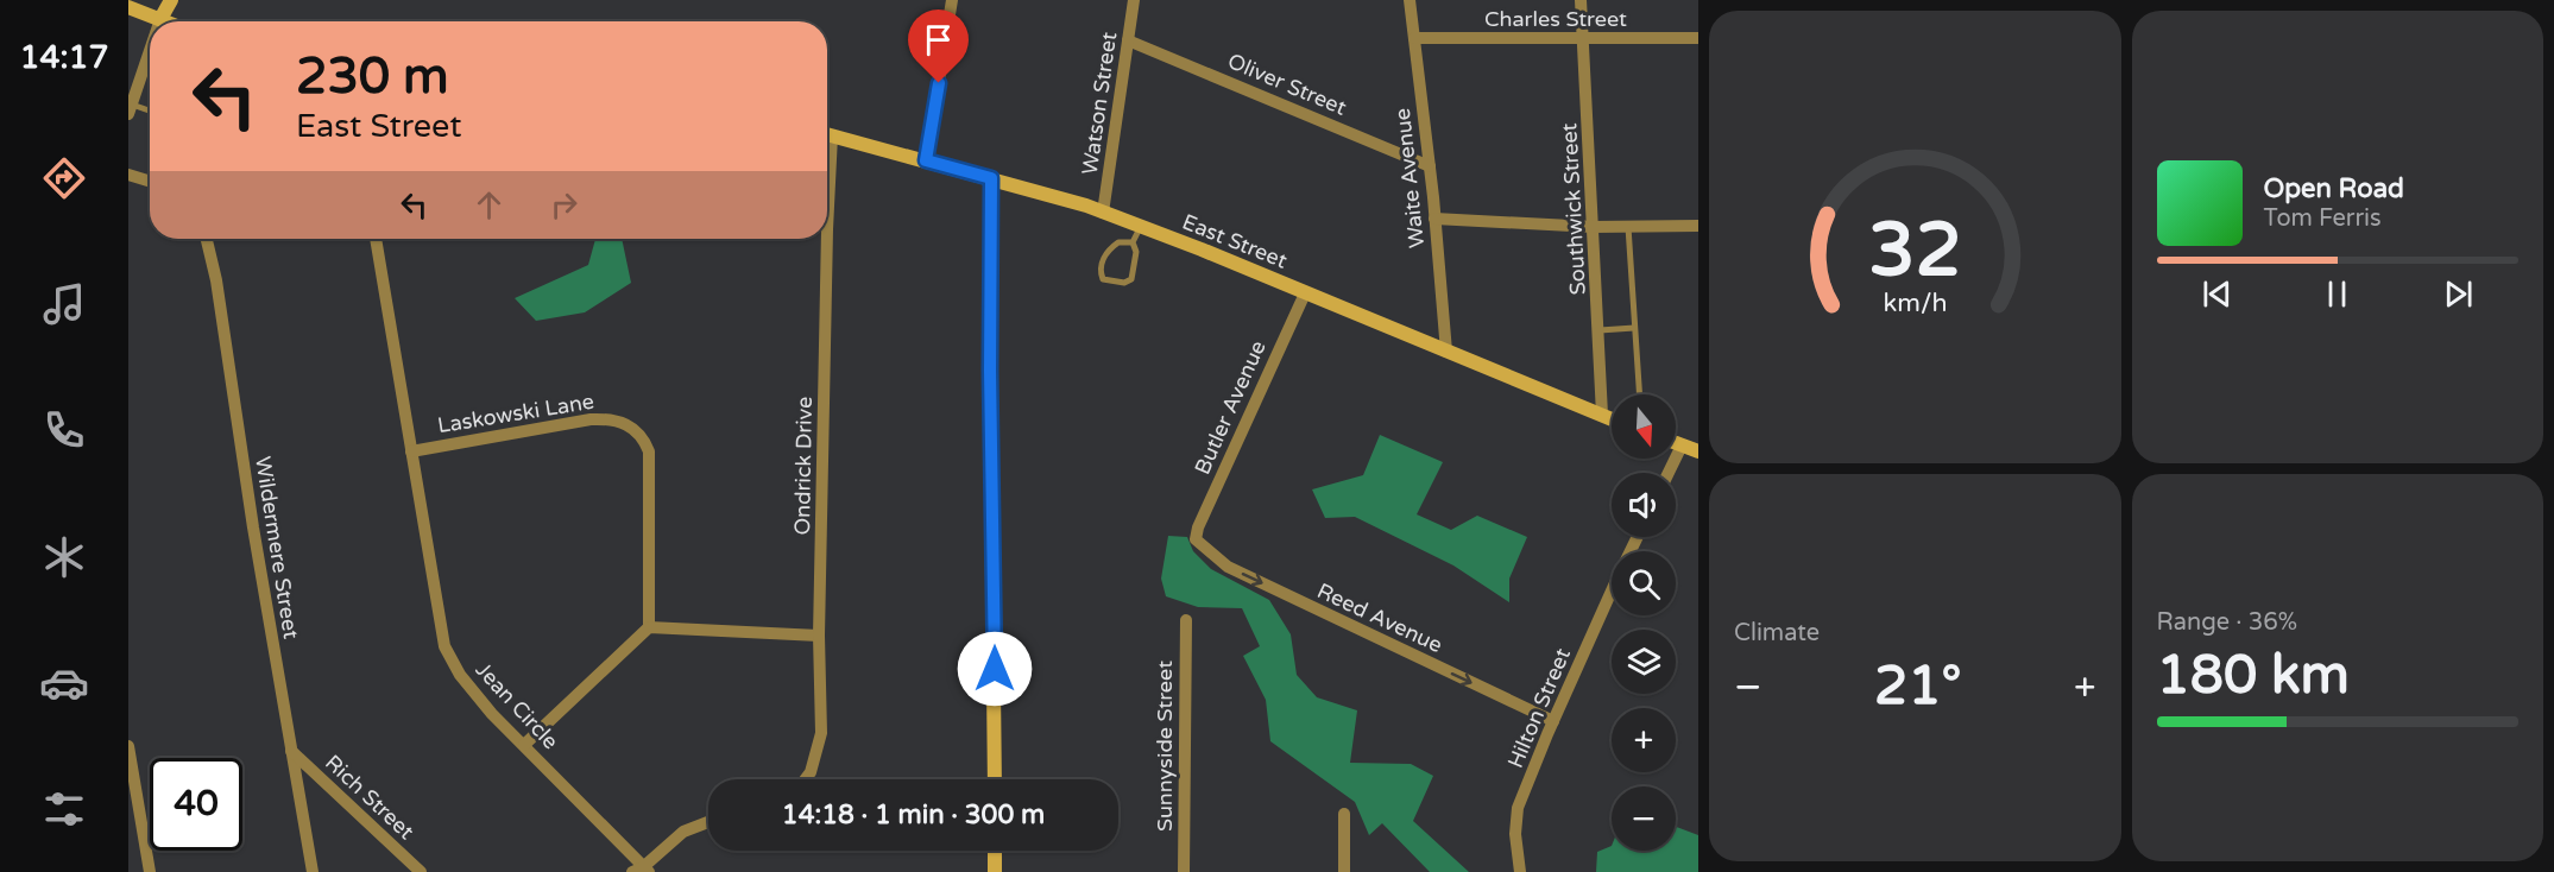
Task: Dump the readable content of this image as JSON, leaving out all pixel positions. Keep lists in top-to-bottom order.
{
  "streets": {
    "main road": ["East Street"],
    "street": [
      "Charles Street",
      "Oliver Street",
      "Watson Street",
      "Waite Avenue",
      "Southwick Street",
      "Butler Avenue",
      "Laskowski Lane",
      "Ondrick Drive",
      "Wildermere Street",
      "Reed Avenue",
      "Jean Circle",
      "Hilton Street",
      "Sunnyside Street",
      "Rich Street"
    ]
  },
  "crossings": [
    ["Charles Street", "Waite Avenue"],
    ["Charles Street", "Southwick Street"],
    ["Oliver Street", "Watson Street"],
    ["Oliver Street", "Waite Avenue"],
    ["Watson Street", "East Street"],
    ["Waite Avenue", "East Street"],
    ["Southwick Street", "East Street"],
    ["East Street", "Butler Avenue"],
    ["Butler Avenue", "Reed Avenue"],
    ["Laskowski Lane", "Jean Circle"],
    ["Wildermere Street", "Rich Street"],
    ["Reed Avenue", "Hilton Street"]
  ],
  "one_way": ["Reed Avenue"],
  "north": "bottom",
  "page": {
    "tabs": "14:17",
    "turn": ["230 m", "East Street"],
    "song": ["Open Road", "Tom Ferris"],
    "map_buttons": ["+", "−"],
    "tile": [
      "Climate",
      ["Range · 36%", "180 km"]
    ],
    "heat": ["−", "21°", "+"],
    "limit": "40",
    "trip": "14:18 · 1 min · 300 m",
    "gauge": ["32", "km/h"]
  }
}
